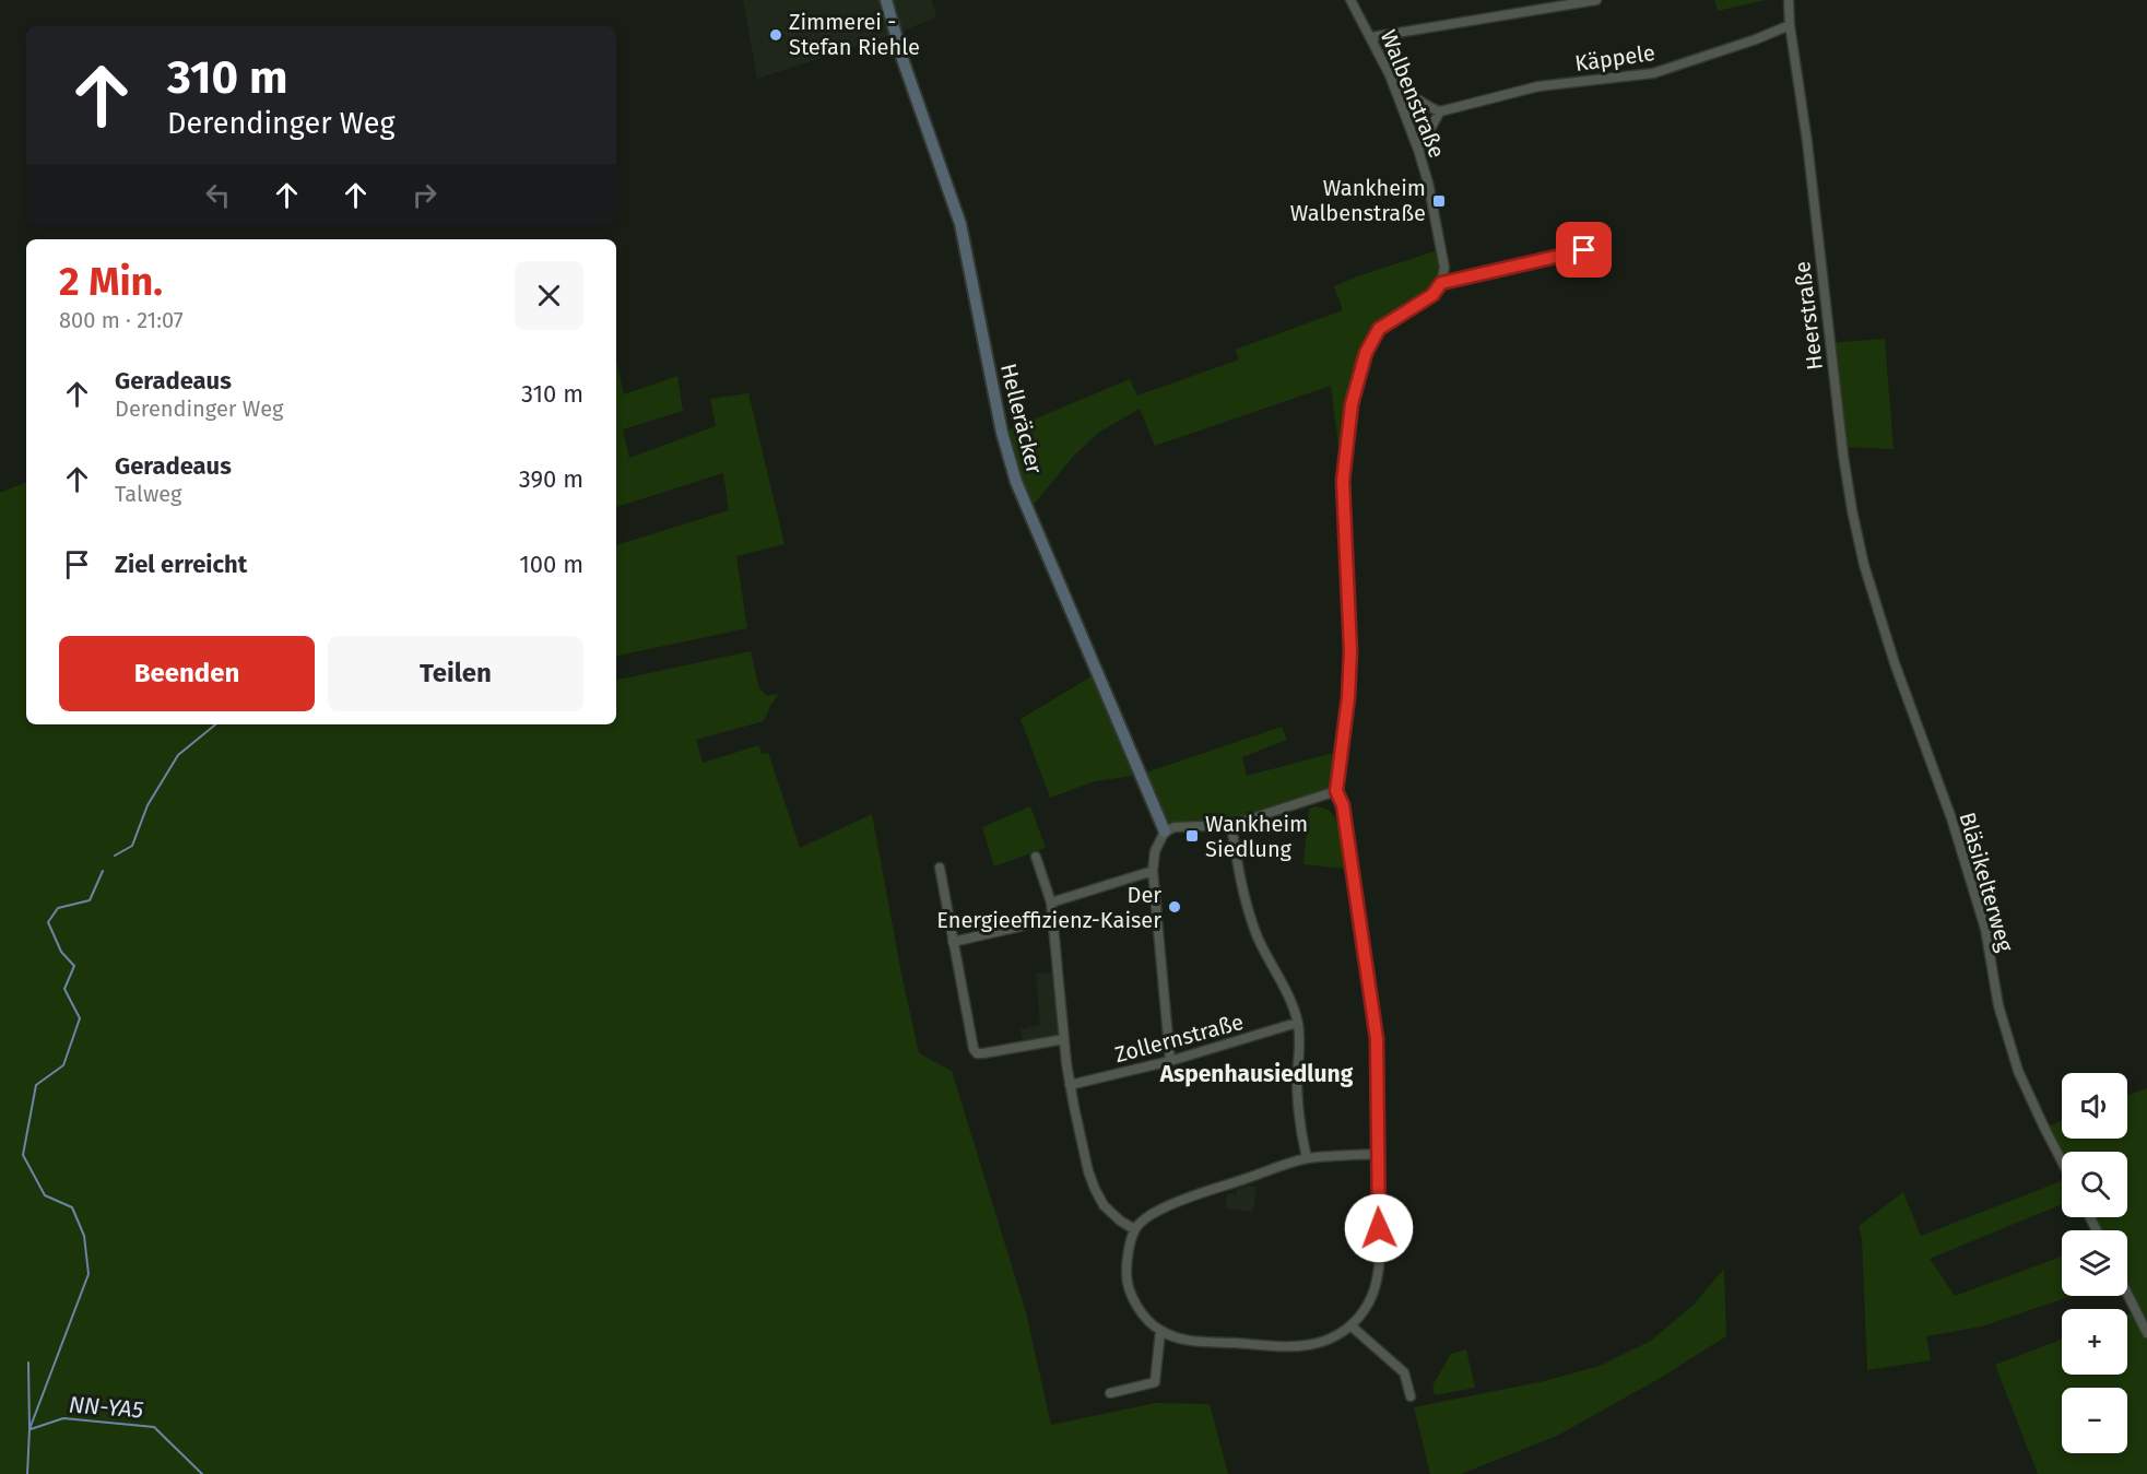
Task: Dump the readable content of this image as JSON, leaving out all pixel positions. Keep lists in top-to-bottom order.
{
  "streets": {
    "street": [
      "Käppele",
      "Walbenstraße",
      "Heerstraße",
      "Helleräcker",
      "Bläsikelterweg",
      "Zollernstraße"
    ]
  },
  "crossings": [
    ["Käppele", "Heerstraße"],
    ["Heerstraße", "Bläsikelterweg"]
  ],
  "districts": ["Aspenhausiedlung"],
  "water": ["NN-YA5"],
  "places": {
    "other": ["Zimmerei - Stefan Riehle", "Der Energieeffizienz-Kaiser"],
    "transit": ["Wankheim Walbenstraße", "Wankheim Siedlung"]
  },
  "page": {
    "turn": ["310 m", "Derendinger Weg"],
    "heading": ["2 Min.", "800 m · 21:07"],
    "list": [
      {
        "name": "Geradeaus",
        "note": "Derendinger Weg",
        "value": "310 m"
      },
      {
        "name": "Geradeaus",
        "note": "Talweg",
        "value": "390 m"
      },
      {
        "name": "Ziel erreicht",
        "value": "100 m"
      }
    ],
    "buttons": ["Beenden", "Teilen"],
    "map_buttons": ["+", "−"]
  }
}
